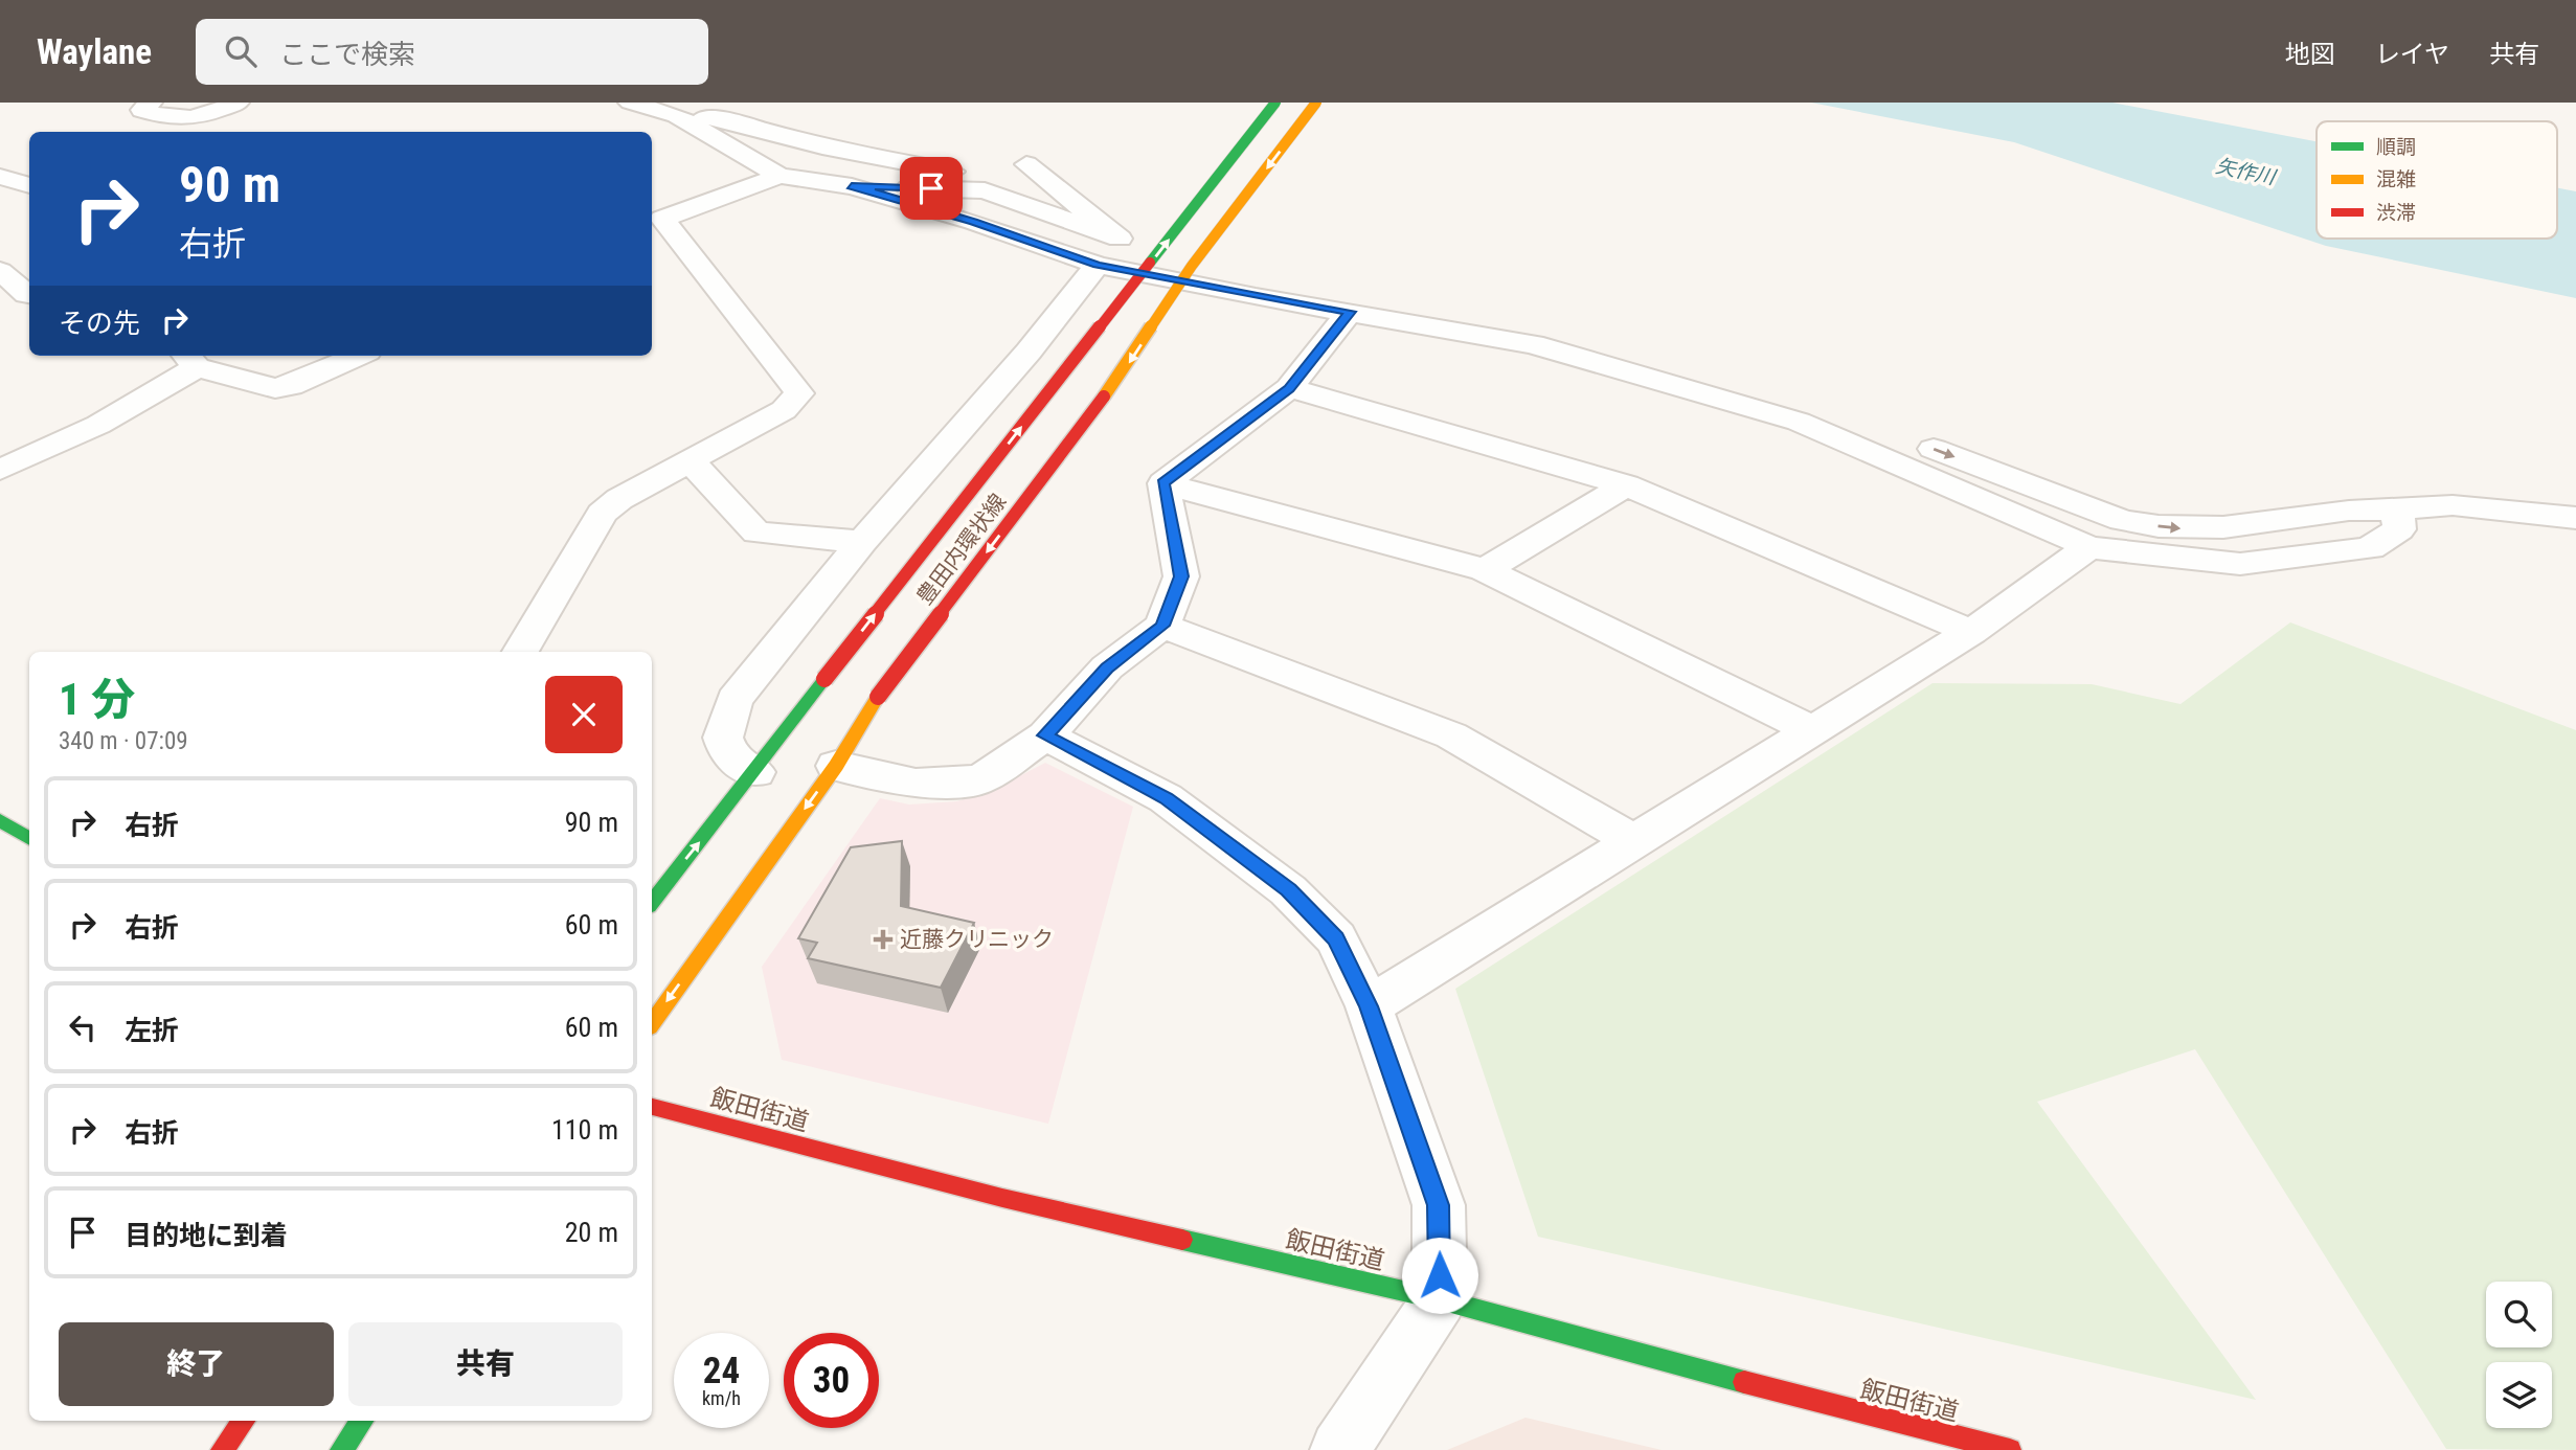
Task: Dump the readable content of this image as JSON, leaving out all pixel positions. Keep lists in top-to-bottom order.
{
  "streets": {
    "main road": ["豊田内環状線", "飯田街道"]
  },
  "water": ["矢作川"],
  "places": {
    "health": ["近藤クリニック"]
  },
  "legend": ["順調", "混雑", "渋滞"],
  "page": {
    "header": "Waylane",
    "search": "ここで検索",
    "nav": ["地図", "レイヤ", "共有"],
    "turn": ["90 m", "右折"],
    "then": "その先",
    "heading": ["1 分", "340 m · 07:09"],
    "list": [
      {
        "name": "右折",
        "value": "90 m"
      },
      {
        "name": "右折",
        "value": "60 m"
      },
      {
        "name": "左折",
        "value": "60 m"
      },
      {
        "name": "右折",
        "value": "110 m"
      },
      {
        "name": "目的地に到着",
        "value": "20 m"
      }
    ],
    "buttons": ["終了", "共有"],
    "speed": "24 km/h",
    "limit": "30"
  }
}
